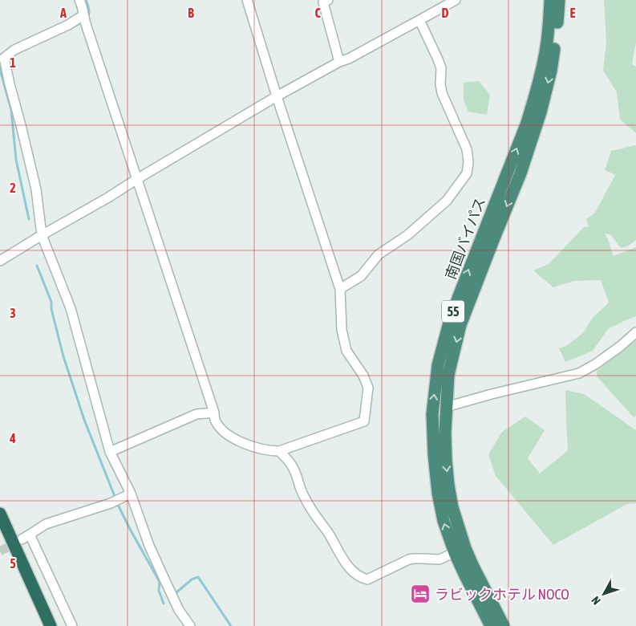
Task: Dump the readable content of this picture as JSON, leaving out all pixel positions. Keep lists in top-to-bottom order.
{
  "streets": {
    "highway": ["南国バイパス", "55"]
  },
  "places": {
    "hotel": ["ラビックホテル NOCO"]
  },
  "north": "bottom left",
  "grid": {
    "columns": [
      "A",
      "B",
      "C",
      "D",
      "E"
    ],
    "rows": [
      "1",
      "2",
      "3",
      "4",
      "5"
    ]
  }
}
